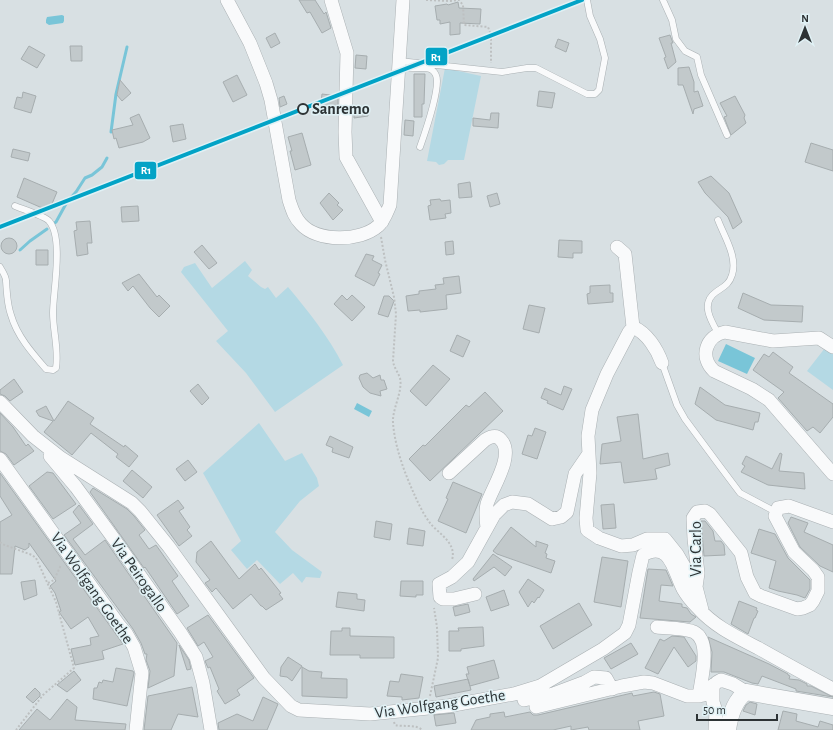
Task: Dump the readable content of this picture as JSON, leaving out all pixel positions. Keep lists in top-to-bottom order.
{
  "streets": {
    "street": ["Via Carlo", "Via Peirogallo", "Via Wolfgang Goethe"]
  },
  "crossings": [
    ["Via Carlo", "Via Wolfgang Goethe"],
    ["Via Peirogallo", "Via Wolfgang Goethe"]
  ],
  "places": ["Sanremo"],
  "lines": ["transit line R1"],
  "scale_bar": "50 m",
  "north": "top"
}
